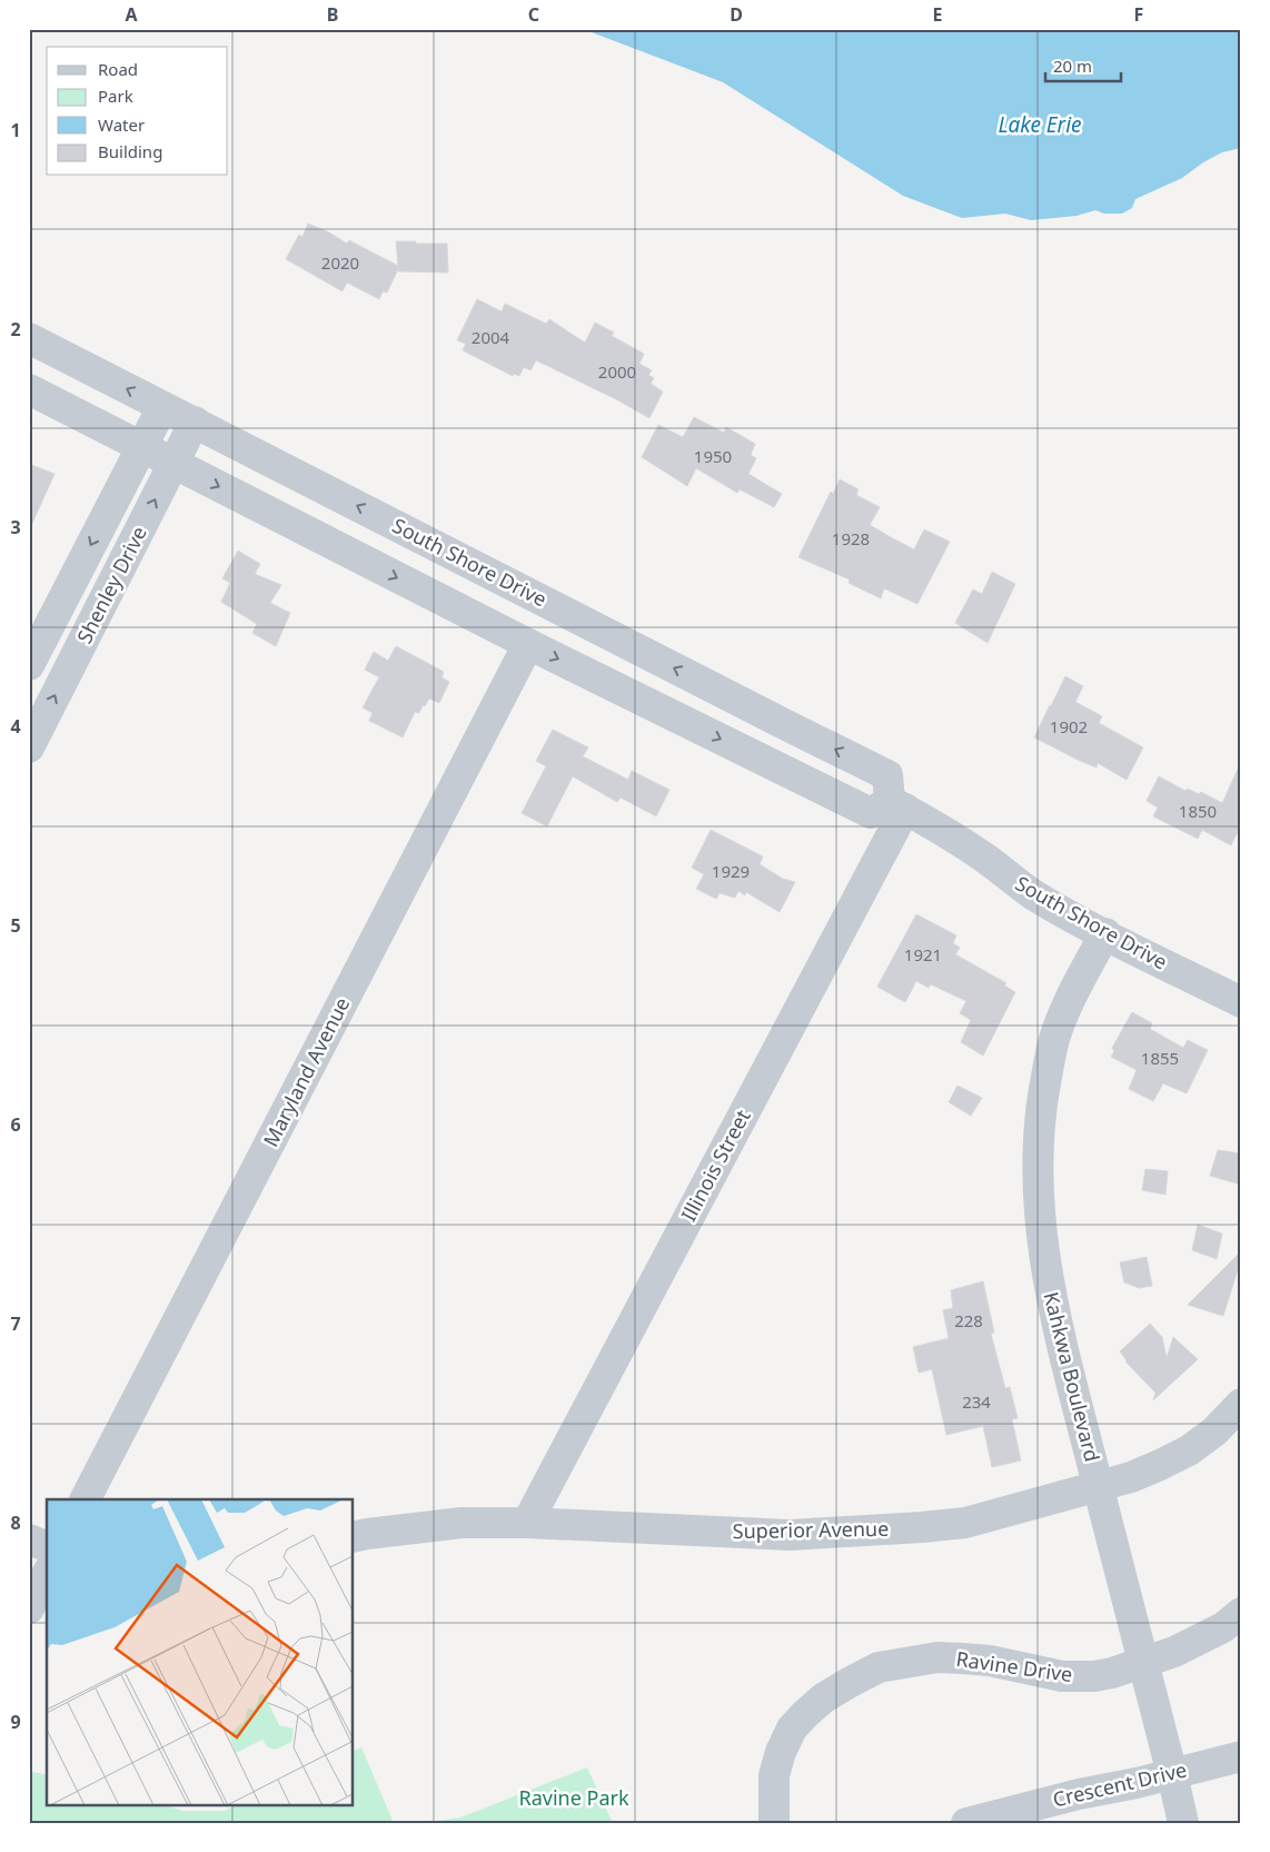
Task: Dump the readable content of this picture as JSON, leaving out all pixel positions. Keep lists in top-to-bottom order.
{
  "streets": {
    "street": [
      "South Shore Drive",
      "Shenley Drive",
      "Maryland Avenue",
      "Illinois Street",
      "Kahkwa Boulevard",
      "Superior Avenue",
      "Ravine Drive",
      "Crescent Drive"
    ]
  },
  "crossings": [
    ["South Shore Drive", "Shenley Drive"],
    ["South Shore Drive", "Illinois Street"],
    ["South Shore Drive", "Kahkwa Boulevard"],
    ["Illinois Street", "Superior Avenue"],
    ["Kahkwa Boulevard", "Superior Avenue"],
    ["Kahkwa Boulevard", "Crescent Drive"]
  ],
  "water": ["Lake Erie"],
  "parks": ["Ravine Park"],
  "house_numbers": [
    "2020",
    "2004",
    "2000",
    "1950",
    "1928",
    "1902",
    "1850",
    "1929",
    "1921",
    "1855",
    "228",
    "234"
  ],
  "legend": [
    "Road",
    "Park",
    "Water",
    "Building"
  ],
  "scale_bar": "20 m",
  "grid": {
    "columns": [
      "A",
      "B",
      "C",
      "D",
      "E",
      "F"
    ],
    "rows": [
      "1",
      "2",
      "3",
      "4",
      "5",
      "6",
      "7",
      "8",
      "9"
    ]
  }
}
